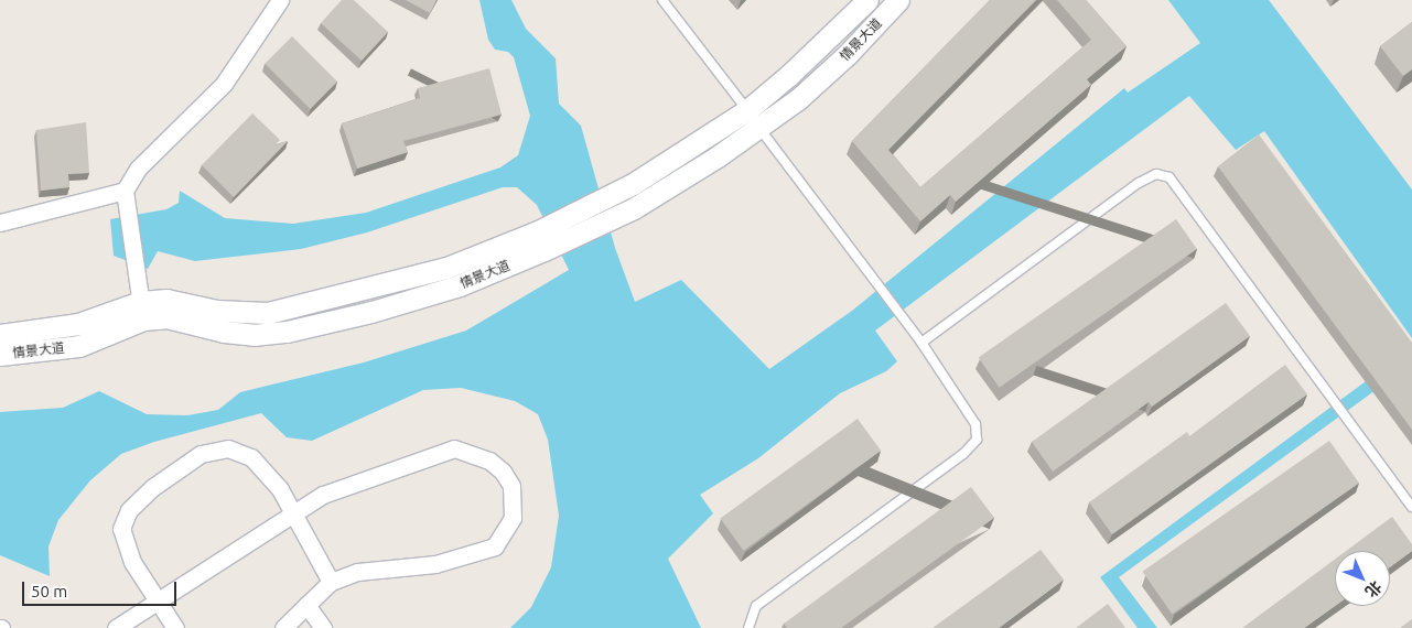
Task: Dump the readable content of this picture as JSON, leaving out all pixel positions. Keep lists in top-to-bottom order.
{
  "streets": {
    "street": ["情景大道"]
  },
  "scale_bar": "50 m",
  "north": "bottom right"
}
